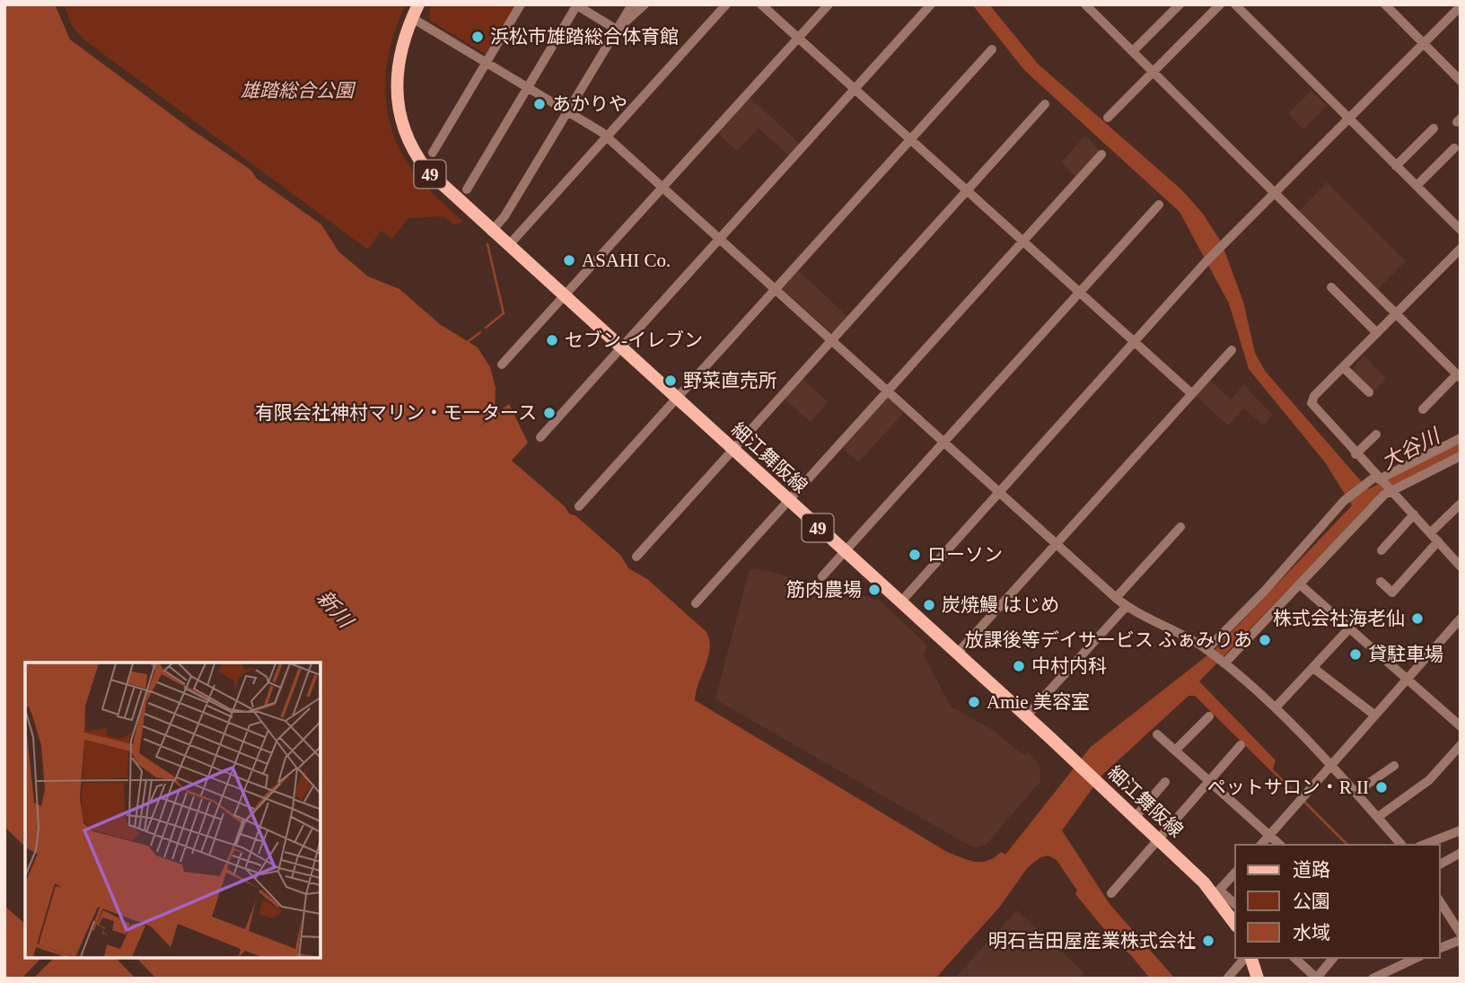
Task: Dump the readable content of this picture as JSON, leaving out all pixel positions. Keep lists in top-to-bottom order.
{
  "streets": {
    "main road": ["49", "細江舞阪線"]
  },
  "water": ["大谷川", "新川"],
  "parks": ["雄踏総合公園"],
  "places": [
    "浜松市雄踏総合体育館",
    "あかりや",
    "ASAHI Co.",
    "セブン-イレブン",
    "野菜直売所",
    "有限会社神村マリン・モータース",
    "ローソン",
    "筋肉農場",
    "炭焼鰻 はじめ",
    "株式会社海老仙",
    "放課後等デイサービス ふぁみりあ",
    "貸駐車場",
    "中村内科",
    "Amie 美容室",
    "ペットサロン・R II",
    "明石吉田屋産業株式会社"
  ],
  "legend": ["道路", "公園", "水域"]
}
